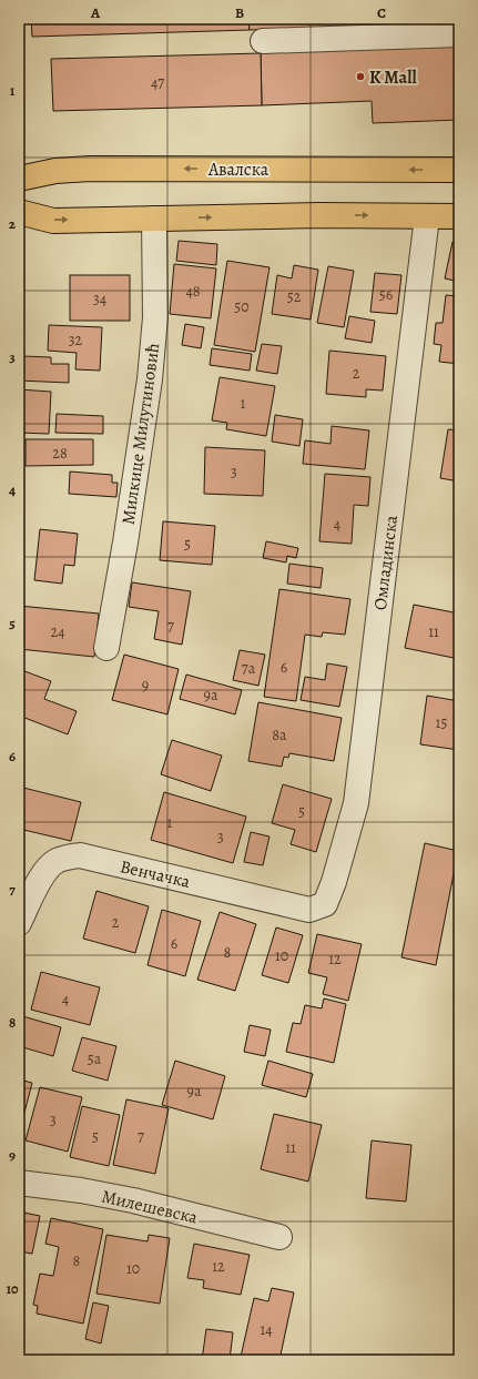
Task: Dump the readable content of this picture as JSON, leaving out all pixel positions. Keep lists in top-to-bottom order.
{
  "streets": {
    "main road": ["Авалска"],
    "street": [
      "Милкице Милутиновић",
      "Омладинска",
      "Венчачка",
      "Милешевска"
    ]
  },
  "crossings": [
    ["Омладинска", "Венчачка"]
  ],
  "places": ["K Mall"],
  "house_numbers": [
    "47",
    "48",
    "56",
    "52",
    "34",
    "50",
    "32",
    "2",
    "1",
    "28",
    "3",
    "4",
    "5",
    "7",
    "24",
    "11",
    "6",
    "7a",
    "9",
    "9a",
    "15",
    "8a",
    "5",
    "1",
    "3",
    "2",
    "6",
    "8",
    "10",
    "12",
    "4",
    "5a",
    "9a",
    "3",
    "5",
    "7",
    "11",
    "8",
    "12",
    "10",
    "14"
  ],
  "grid": {
    "columns": ["A", "B", "C"],
    "rows": [
      "1",
      "2",
      "3",
      "4",
      "5",
      "6",
      "7",
      "8",
      "9",
      "10"
    ]
  }
}
